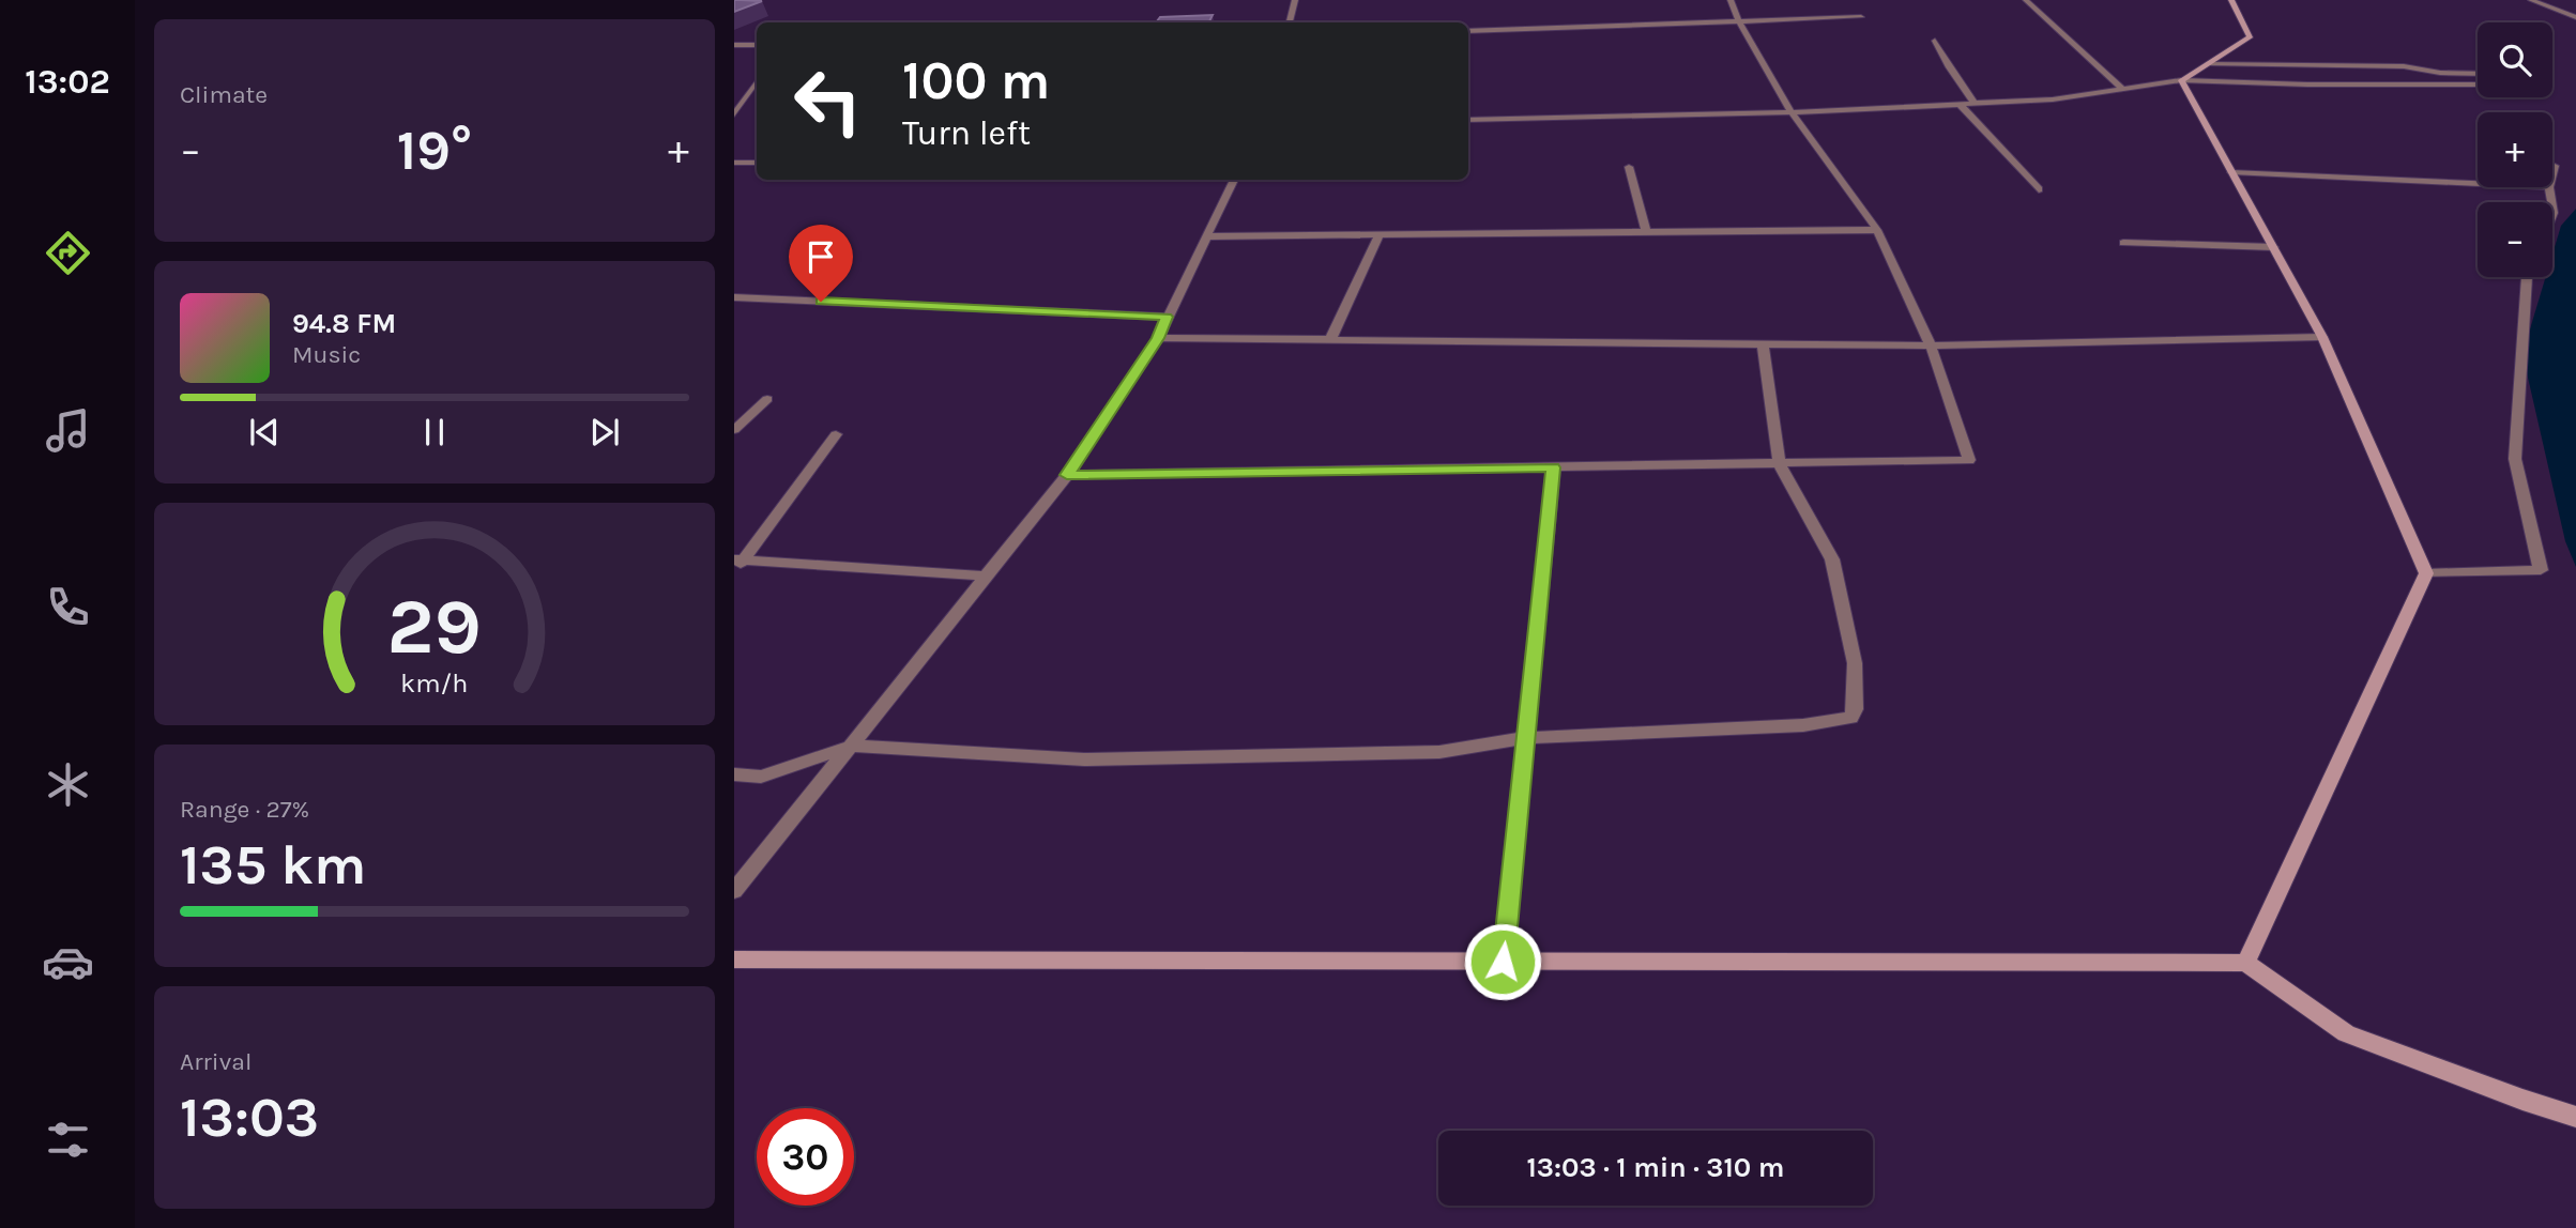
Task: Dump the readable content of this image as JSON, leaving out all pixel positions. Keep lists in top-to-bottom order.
{
  "page": {
    "tabs": "13:02",
    "tile": [
      "Climate",
      ["Range · 27%", "135 km"],
      ["Arrival", "13:03"]
    ],
    "map_buttons": ["+", "−"],
    "turn": ["100 m", "Turn left"],
    "heat": ["−", "19°", "+"],
    "song": ["94.8 FM", "Music"],
    "limit": "30",
    "trip": "13:03 · 1 min · 310 m",
    "gauge": ["29", "km/h"]
  }
}
